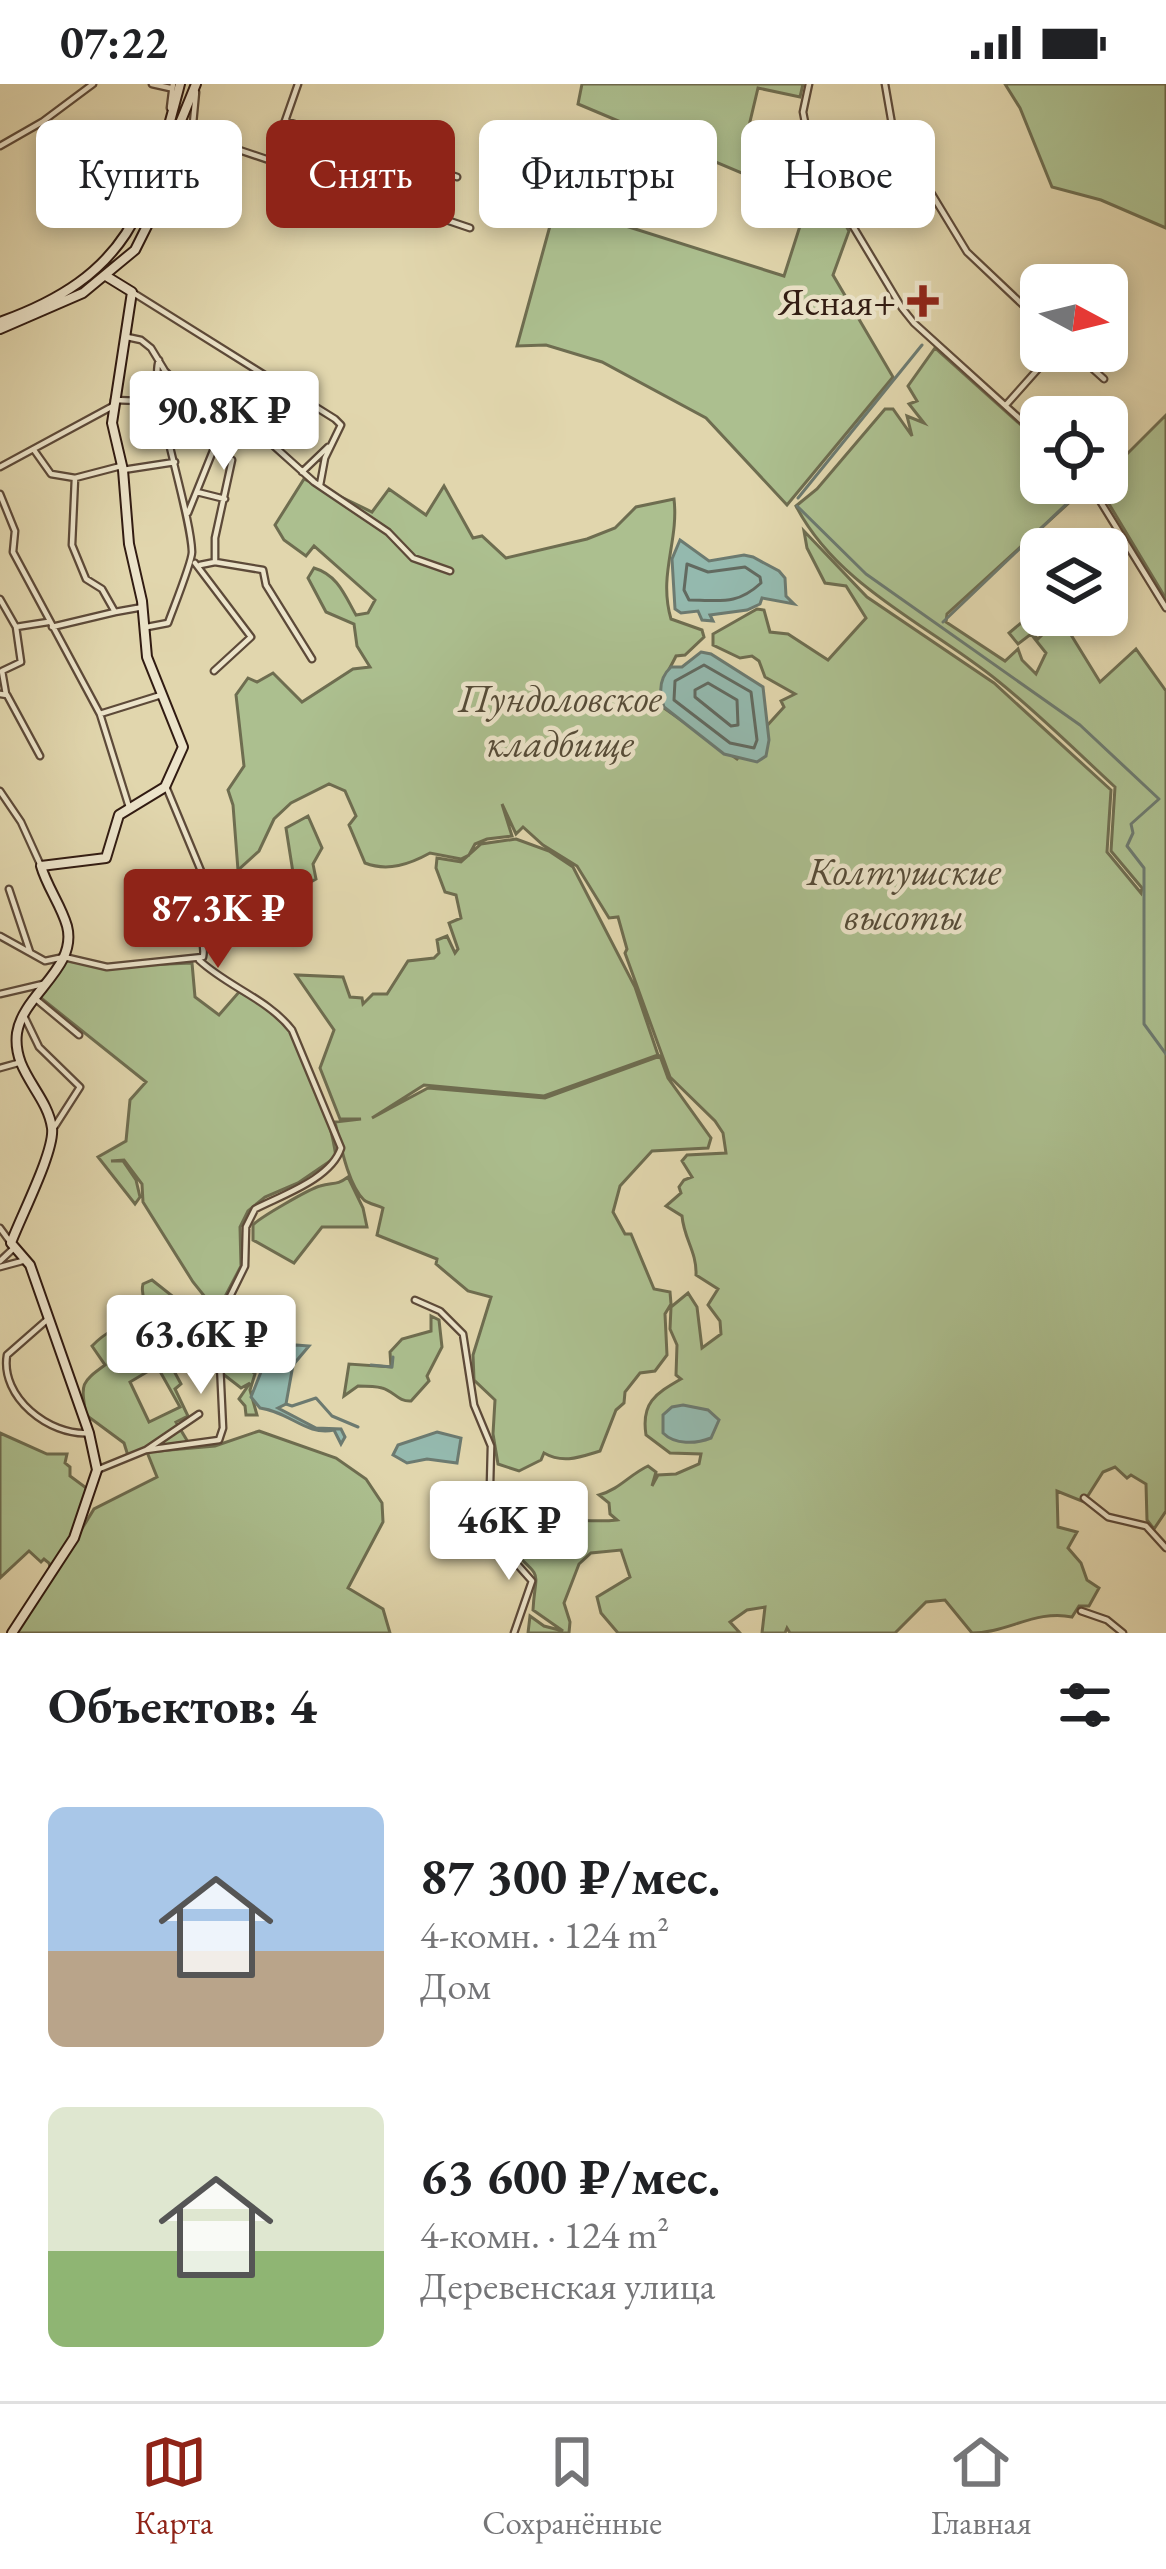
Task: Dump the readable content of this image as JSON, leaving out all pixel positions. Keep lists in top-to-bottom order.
{
  "parks": ["Пундоловское кладбище", "Колтушские высоты"],
  "places": {
    "health": ["Ясная+"]
  },
  "north": "right",
  "page": {
    "status": "07:22",
    "chip": [
      "Купить",
      "Снять",
      "Фильтры",
      "Новое"
    ],
    "price": [
      "90.8K ₽",
      "87.3K ₽",
      "63.6K ₽",
      "46K ₽"
    ],
    "heading": "Объектов: 4",
    "list": [
      {
        "name": "87 300 ₽/мес.",
        "note": "4-комн. · 124 m² · Дом"
      },
      {
        "name": "63 600 ₽/мес.",
        "note": "4-комн. · 124 m² · Деревенская улица"
      }
    ],
    "tabs": ["Карта", "Сохранённые", "Главная"]
  }
}
